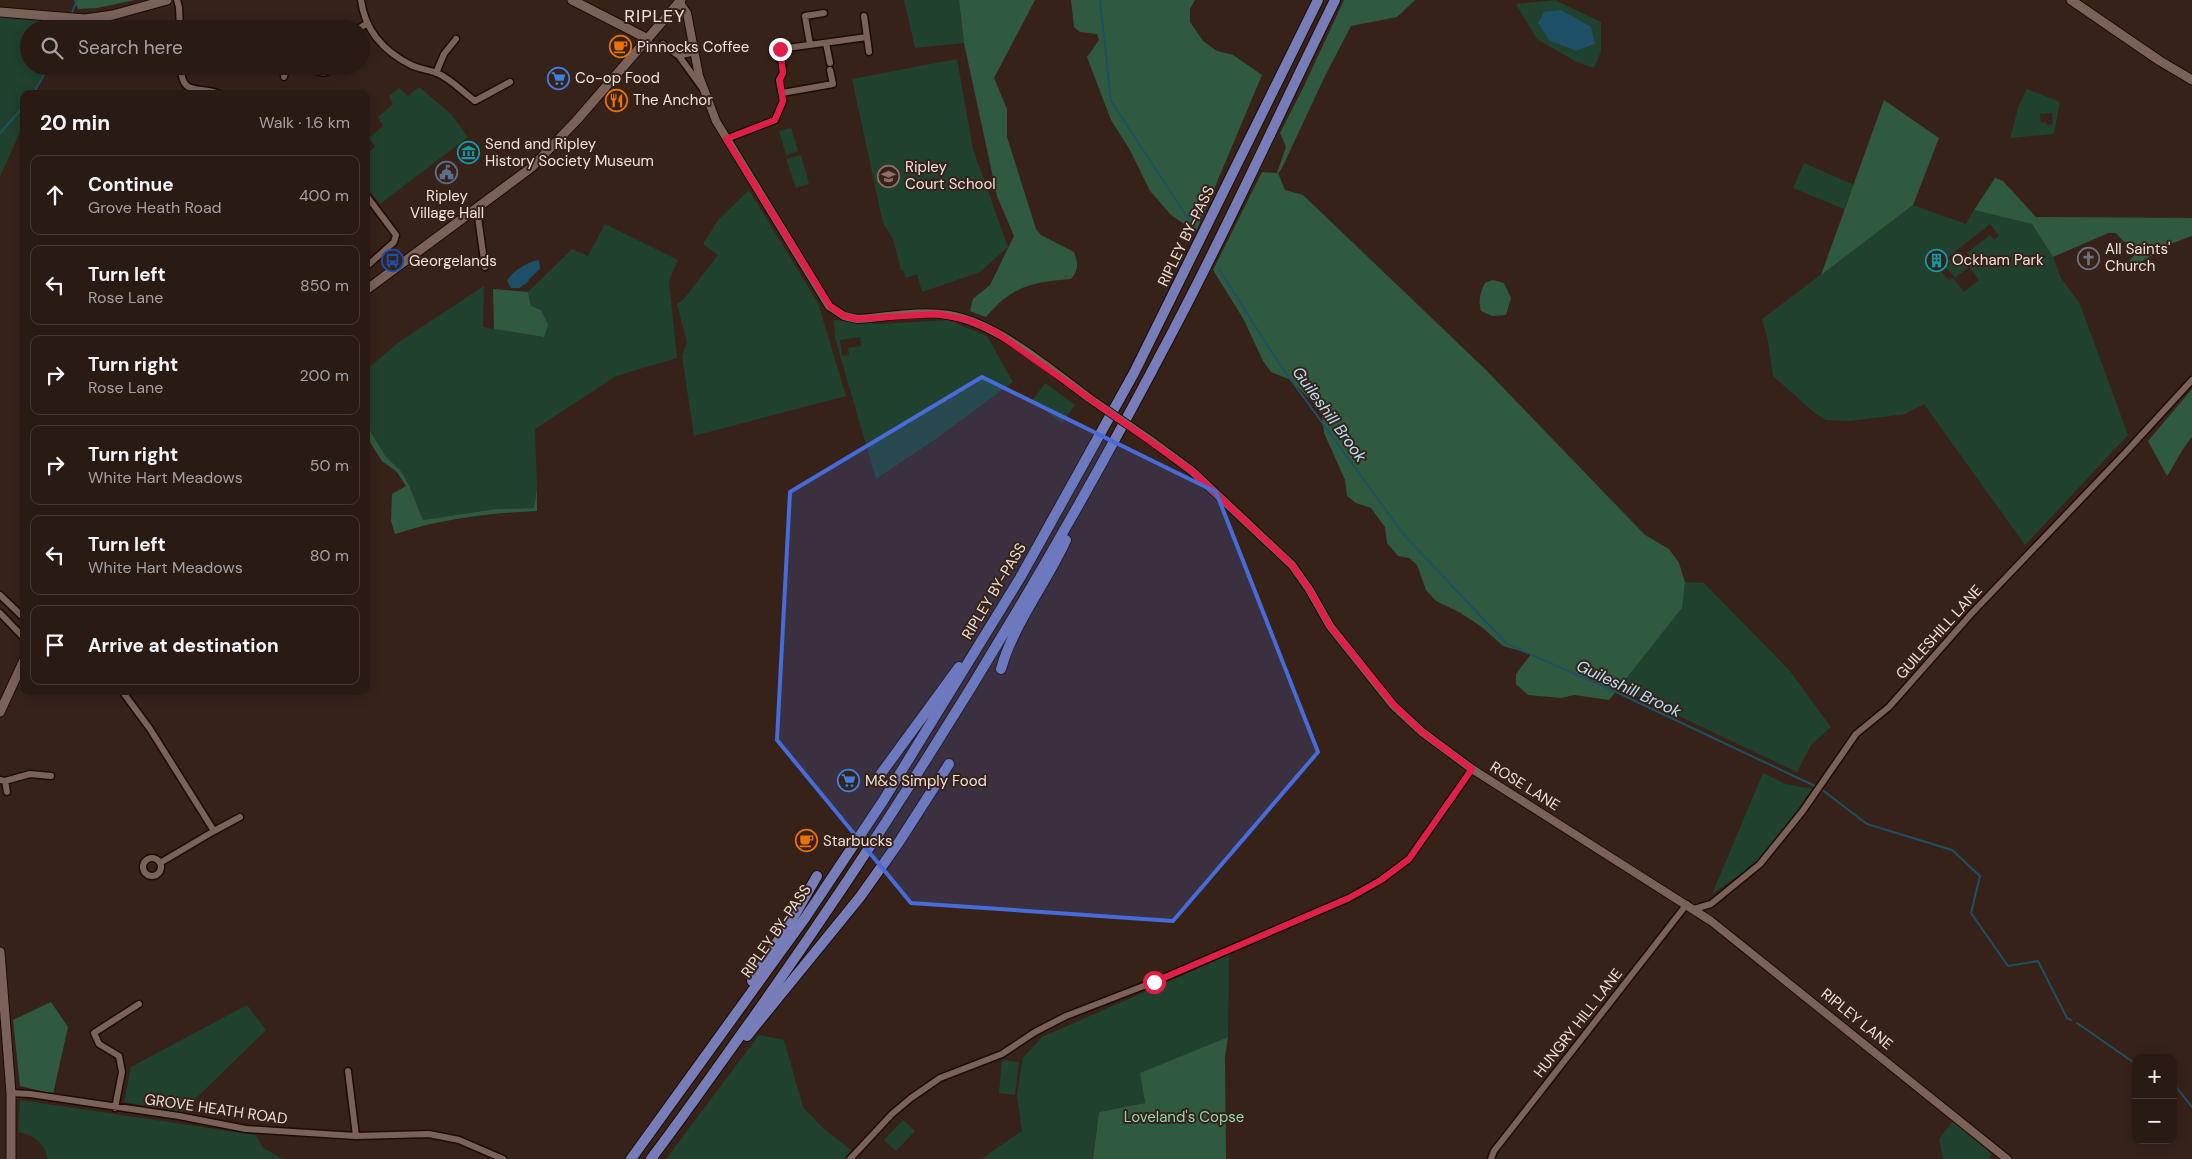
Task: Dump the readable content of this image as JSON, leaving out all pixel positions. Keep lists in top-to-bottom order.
{
  "streets": {
    "highway": ["RIPLEY BY-PASS"],
    "street": [
      "GUILESHILL LANE",
      "ROSE LANE",
      "RIPLEY LANE",
      "HUNGRY HILL LANE",
      "GROVE HEATH ROAD"
    ]
  },
  "crossings": [
    ["GUILESHILL LANE", "RIPLEY LANE"],
    ["ROSE LANE", "RIPLEY LANE"],
    ["ROSE LANE", "HUNGRY HILL LANE"],
    ["RIPLEY LANE", "HUNGRY HILL LANE"]
  ],
  "districts": ["RIPLEY"],
  "water": ["Guileshill Brook"],
  "parks": ["Loveland's Copse"],
  "places": {
    "cafe": ["Pinnocks Coffee", "Starbucks"],
    "supermarket": ["Co-op Food", "M&S Simply Food"],
    "restaurant": ["The Anchor"],
    "museum": ["Send and Ripley History Society Museum"],
    "public building": ["Ripley Village Hall"],
    "school or university": ["Ripley Court School"],
    "church": ["All Saints' Church"],
    "building": ["Ockham Park"],
    "bus stop": ["Georgelands"]
  },
  "page": {
    "search": "Search here",
    "heading": ["20 min", "Walk · 1.6 km"],
    "list": [
      ["Continue", "Grove Heath Road", "400 m"],
      ["Turn left", "Rose Lane", "850 m"],
      ["Turn right", "Rose Lane", "200 m"],
      ["Turn right", "White Hart Meadows", "50 m"],
      ["Turn left", "White Hart Meadows", "80 m"],
      "Arrive at destination"
    ],
    "map_buttons": ["+", "−"]
  }
}
